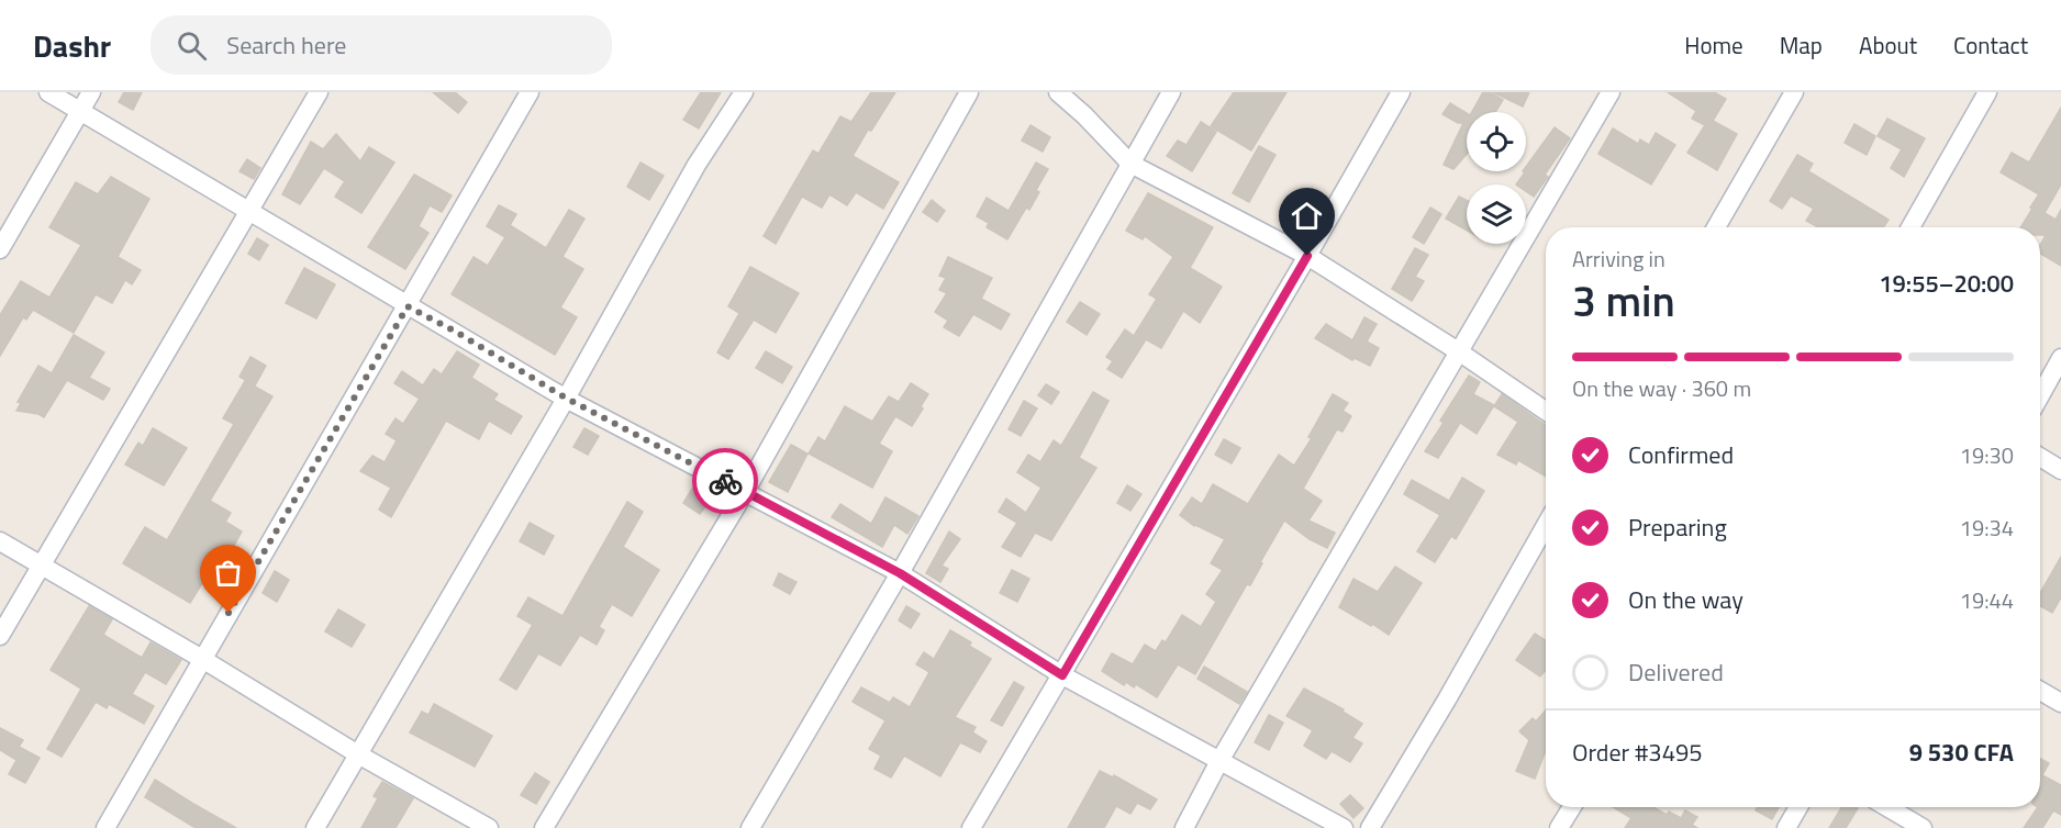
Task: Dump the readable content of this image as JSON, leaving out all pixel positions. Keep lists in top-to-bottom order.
{
  "page": {
    "header": "Dashr",
    "search": "Search here",
    "nav": [
      "Home",
      "Map",
      "About",
      "Contact"
    ],
    "heading": ["3 min", "Arriving in", "19:55–20:00"],
    "panel": ["Order #3495", "9 530 CFA"],
    "bar": "On the way · 360 m",
    "list": [
      ["Confirmed", "19:30"],
      ["Preparing", "19:34"],
      ["On the way", "19:44"],
      "Delivered"
    ]
  }
}
